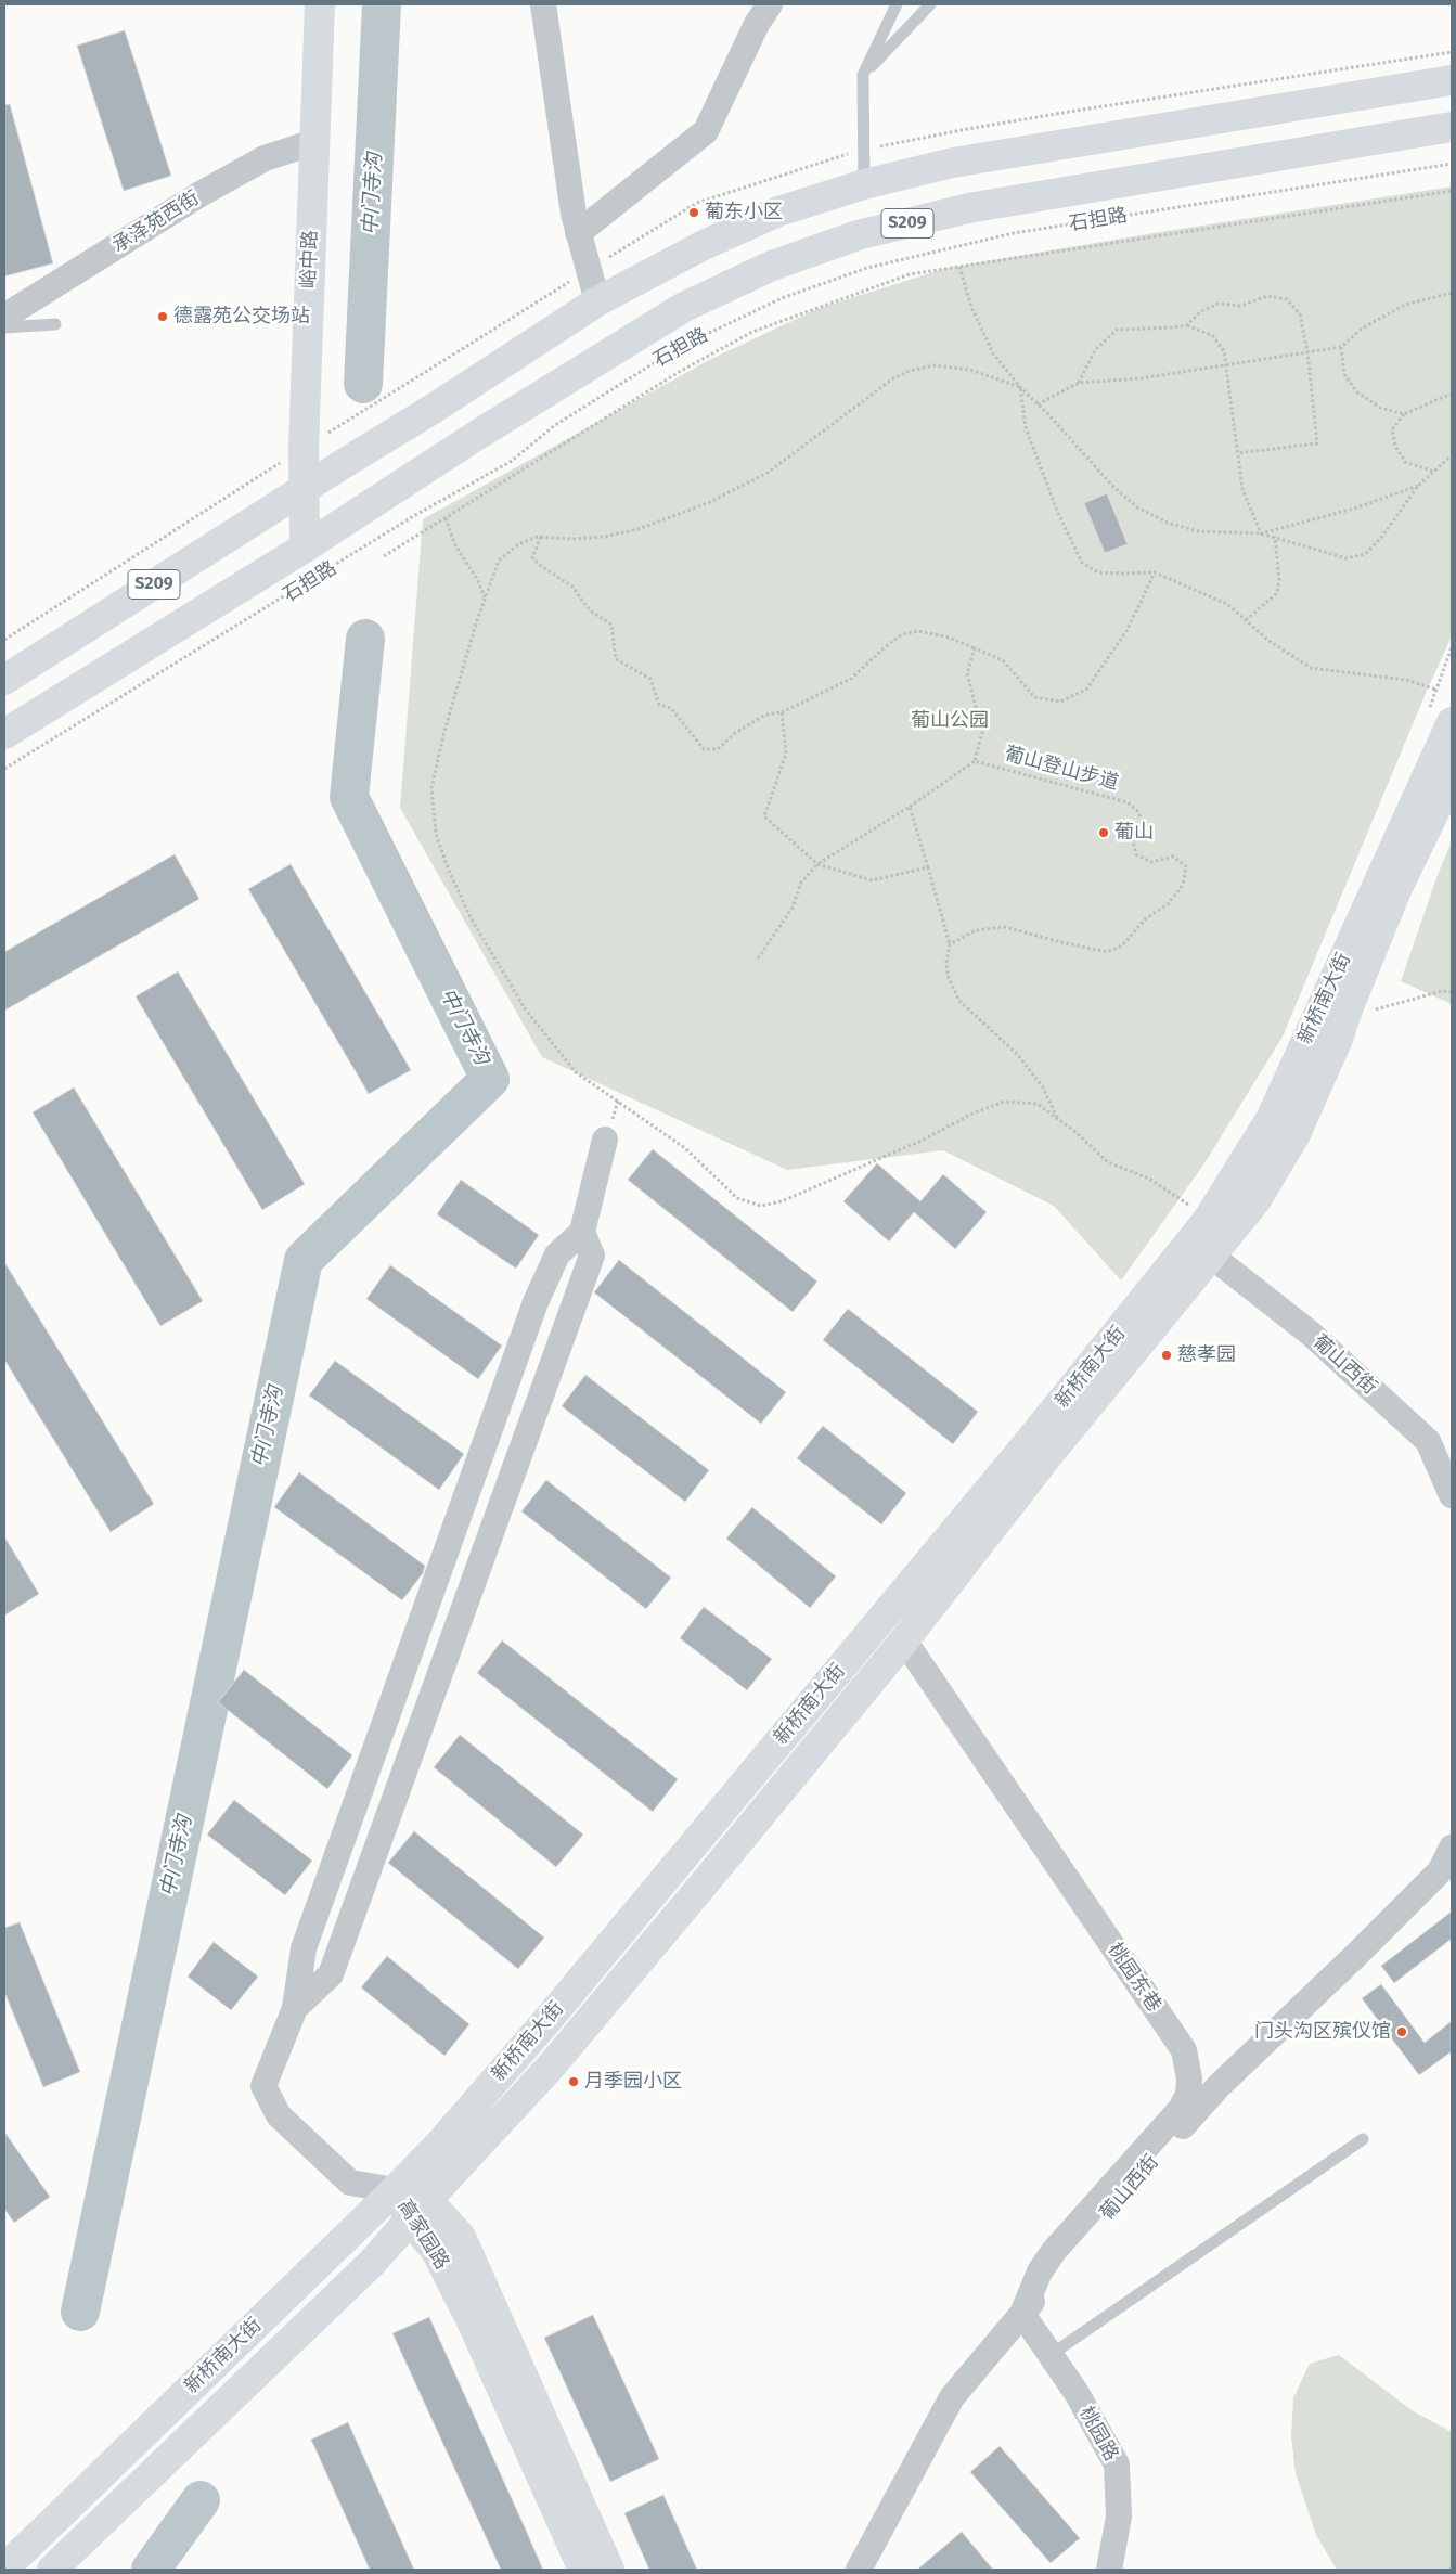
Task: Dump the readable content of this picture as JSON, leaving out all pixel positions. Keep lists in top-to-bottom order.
{
  "streets": {
    "main road": [
      "石担路",
      "S209",
      "峪中路",
      "新桥南大街",
      "高家园路"
    ],
    "street": [
      "承泽苑西街",
      "葡山西街",
      "桃园东巷",
      "桃园路"
    ],
    "path": ["葡山登山步道"]
  },
  "crossings": [
    ["石担路", "峪中路"],
    ["承泽苑西街", "峪中路"],
    ["S209", "峪中路"],
    ["新桥南大街", "葡山西街"],
    ["新桥南大街", "桃园东巷"],
    ["新桥南大街", "高家园路"],
    ["葡山西街", "桃园东巷"],
    ["葡山西街", "桃园路"],
    ["桃园东巷", "桃园路"]
  ],
  "water": ["中门寺沟"],
  "parks": ["葡山公园"],
  "places": [
    "葡东小区",
    "德露苑公交场站",
    "葡山",
    "慈孝园",
    "门头沟区殡仪馆",
    "月季园小区"
  ]
}
